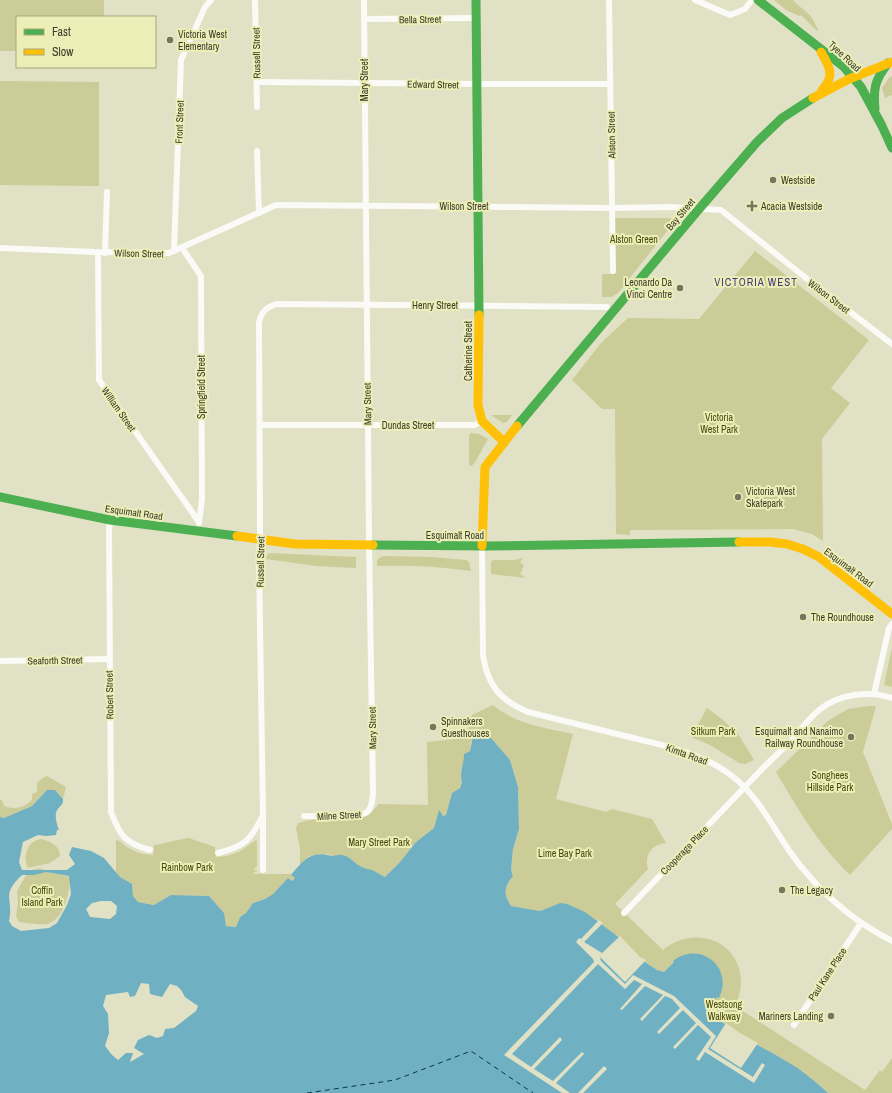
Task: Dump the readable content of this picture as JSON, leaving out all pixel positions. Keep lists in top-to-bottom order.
{
  "streets": {
    "main road": [
      "Tyee Road",
      "Bay Street",
      "Catherine Street",
      "Esquimalt Road"
    ],
    "street": [
      "Bella Street",
      "Russell Street",
      "Mary Street",
      "Edward Street",
      "Front Street",
      "Alston Street",
      "Wilson Street",
      "Henry Street",
      "Springfield Street",
      "William Street",
      "Dundas Street",
      "Seaforth Street",
      "Robert Street",
      "Kimta Road",
      "Milne Street",
      "Cooperage Place",
      "Paul Kane Place"
    ]
  },
  "crossings": [
    ["Bella Street", "Mary Street"],
    ["Bella Street", "Catherine Street"],
    ["Russell Street", "Edward Street"],
    ["Russell Street", "Henry Street"],
    ["Russell Street", "Dundas Street"],
    ["Russell Street", "Esquimalt Road"],
    ["Tyee Road", "Bay Street"],
    ["Mary Street", "Edward Street"],
    ["Mary Street", "Wilson Street"],
    ["Mary Street", "Henry Street"],
    ["Mary Street", "Dundas Street"],
    ["Mary Street", "Esquimalt Road"],
    ["Mary Street", "Milne Street"],
    ["Edward Street", "Alston Street"],
    ["Edward Street", "Catherine Street"],
    ["Front Street", "Wilson Street"],
    ["Alston Street", "Wilson Street"],
    ["Wilson Street", "Bay Street"],
    ["Wilson Street", "Catherine Street"],
    ["Wilson Street", "Springfield Street"],
    ["Wilson Street", "William Street"],
    ["Henry Street", "Catherine Street"],
    ["Catherine Street", "Dundas Street"],
    ["Springfield Street", "William Street"],
    ["Springfield Street", "Esquimalt Road"],
    ["Esquimalt Road", "Robert Street"],
    ["Esquimalt Road", "Kimta Road"],
    ["Seaforth Street", "Robert Street"],
    ["Kimta Road", "Cooperage Place"],
    ["Kimta Road", "Paul Kane Place"]
  ],
  "districts": ["VICTORIA WEST"],
  "parks": [
    "Alston Green",
    "Victoria West Park",
    "Sitkum Park",
    "Songhees Hillside Park",
    "Mary Street Park",
    "Lime Bay Park",
    "Rainbow Park",
    "Coffin Island Park",
    "Westsong Walkway"
  ],
  "places": {
    "other": [
      "Victoria West Elementary",
      "Westside",
      "Leonardo Da Vinci Centre",
      "Victoria West Skatepark",
      "The Roundhouse",
      "Spinnakers Guesthouses",
      "Esquimalt and Nanaimo Railway Roundhouse",
      "The Legacy",
      "Mariners Landing"
    ],
    "health": ["Acacia Westside"]
  },
  "legend": ["Fast", "Slow"]
}
